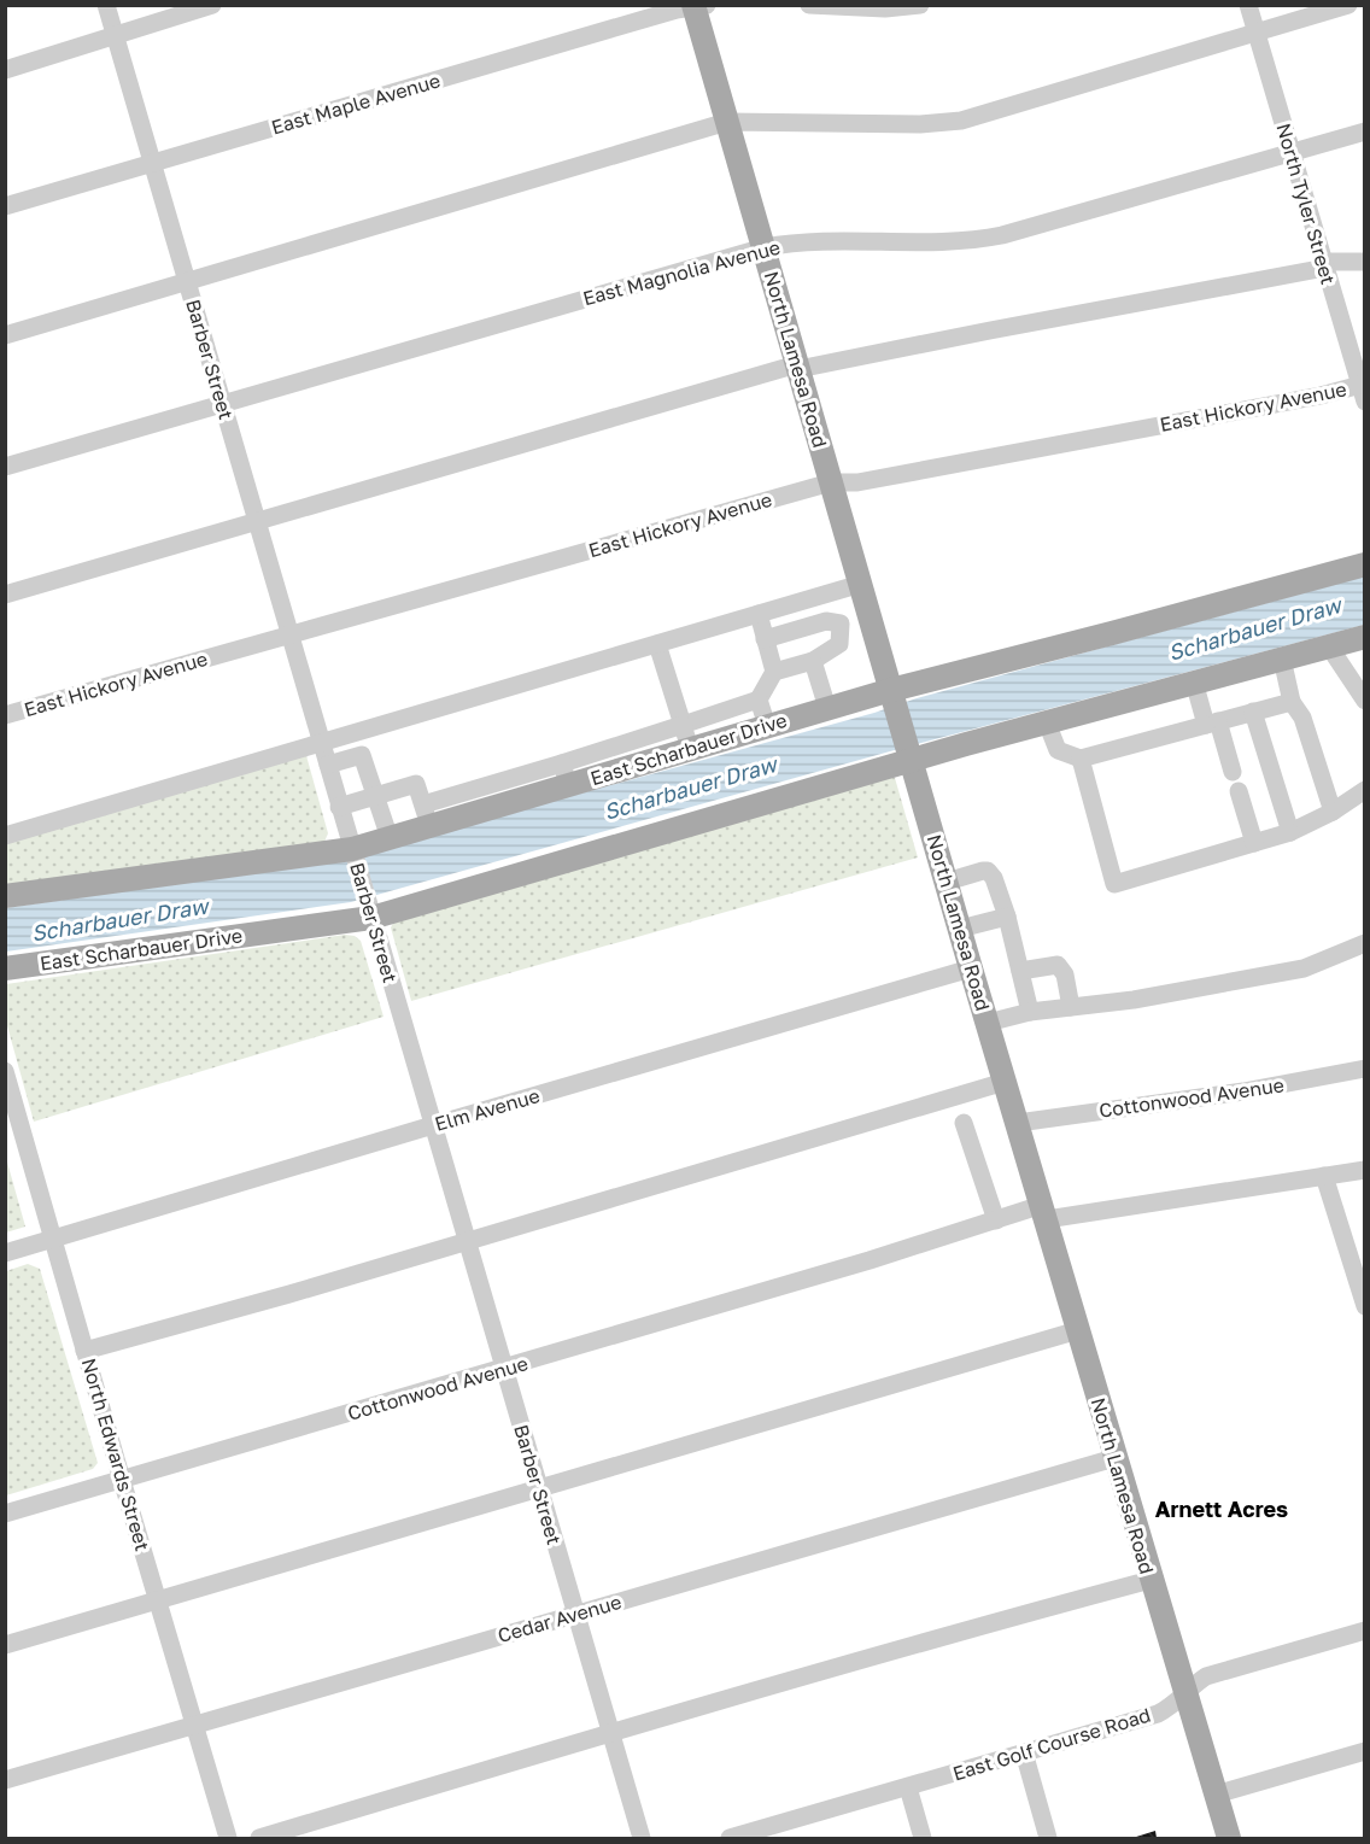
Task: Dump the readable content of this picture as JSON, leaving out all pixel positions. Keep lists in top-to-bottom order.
{
  "streets": {
    "main road": ["North Lamesa Road", "East Scharbauer Drive"],
    "street": [
      "East Maple Avenue",
      "North Tyler Street",
      "East Magnolia Avenue",
      "Barber Street",
      "East Hickory Avenue",
      "Cottonwood Avenue",
      "Elm Avenue",
      "North Edwards Street",
      "Cedar Avenue",
      "East Golf Course Road"
    ]
  },
  "crossings": [
    ["East Maple Avenue", "Barber Street"],
    ["East Maple Avenue", "North Lamesa Road"],
    ["North Tyler Street", "East Magnolia Avenue"],
    ["North Tyler Street", "East Hickory Avenue"],
    ["East Magnolia Avenue", "Barber Street"],
    ["East Magnolia Avenue", "North Lamesa Road"],
    ["Barber Street", "East Hickory Avenue"],
    ["Barber Street", "East Scharbauer Drive"],
    ["Barber Street", "Cottonwood Avenue"],
    ["Barber Street", "Elm Avenue"],
    ["Barber Street", "Cedar Avenue"],
    ["North Lamesa Road", "East Hickory Avenue"],
    ["North Lamesa Road", "East Scharbauer Drive"],
    ["North Lamesa Road", "Cottonwood Avenue"],
    ["North Lamesa Road", "Elm Avenue"],
    ["North Lamesa Road", "Cedar Avenue"],
    ["North Lamesa Road", "East Golf Course Road"],
    ["Cottonwood Avenue", "North Edwards Street"],
    ["Elm Avenue", "North Edwards Street"],
    ["North Edwards Street", "Cedar Avenue"]
  ],
  "districts": ["Arnett Acres"],
  "water": ["Scharbauer Draw"]
}
